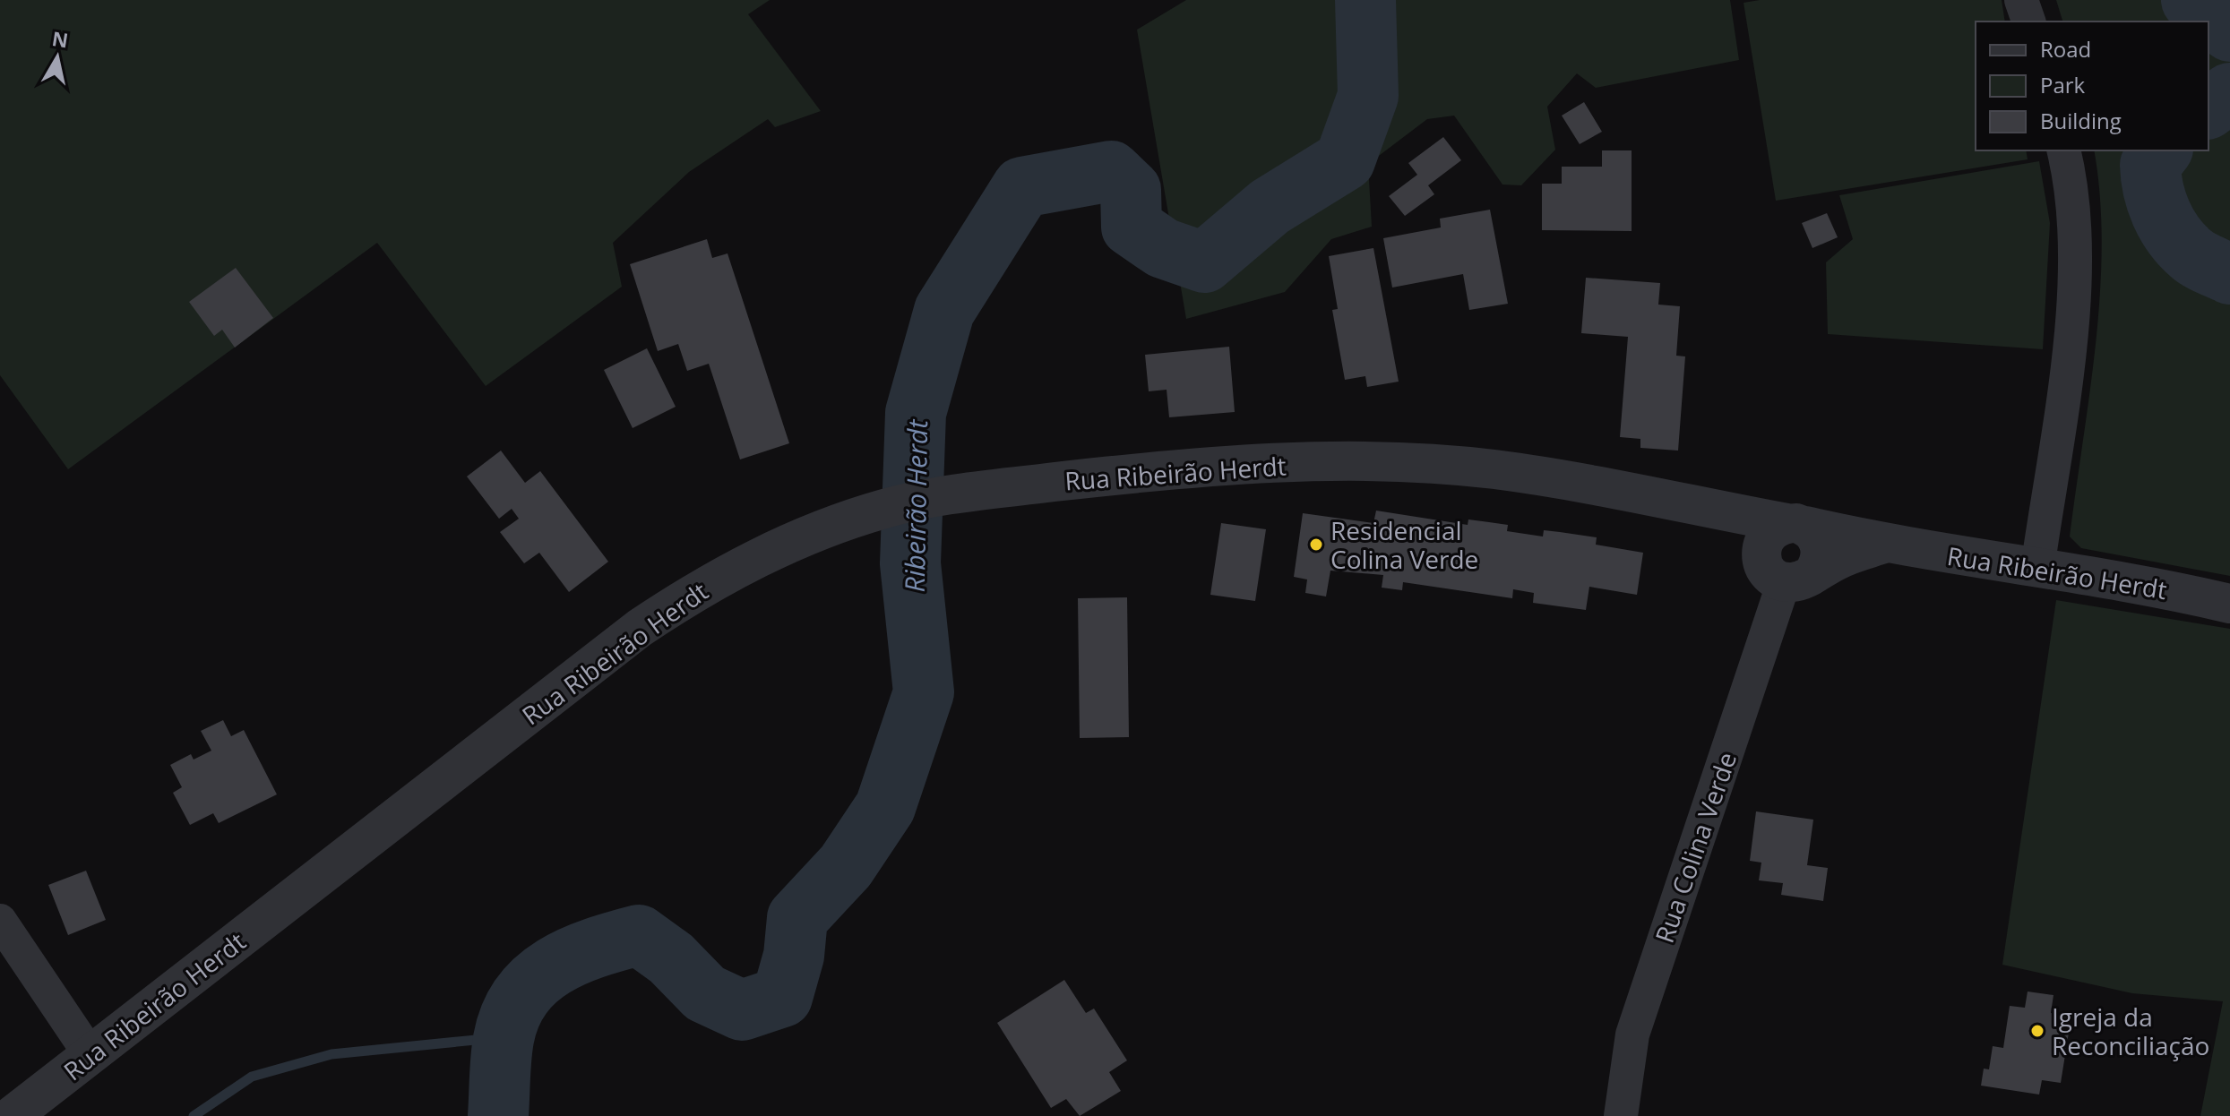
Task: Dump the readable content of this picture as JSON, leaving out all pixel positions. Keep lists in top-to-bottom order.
{
  "streets": {
    "street": ["Rua Ribeirão Herdt", "Rua Colina Verde"]
  },
  "crossings": [
    ["Rua Ribeirão Herdt", "Rua Colina Verde"]
  ],
  "water": ["Ribeirão Herdt"],
  "places": ["Residencial Colina Verde", "Igreja da Reconciliação"],
  "legend": ["Road", "Park", "Building"],
  "north": "top"
}
